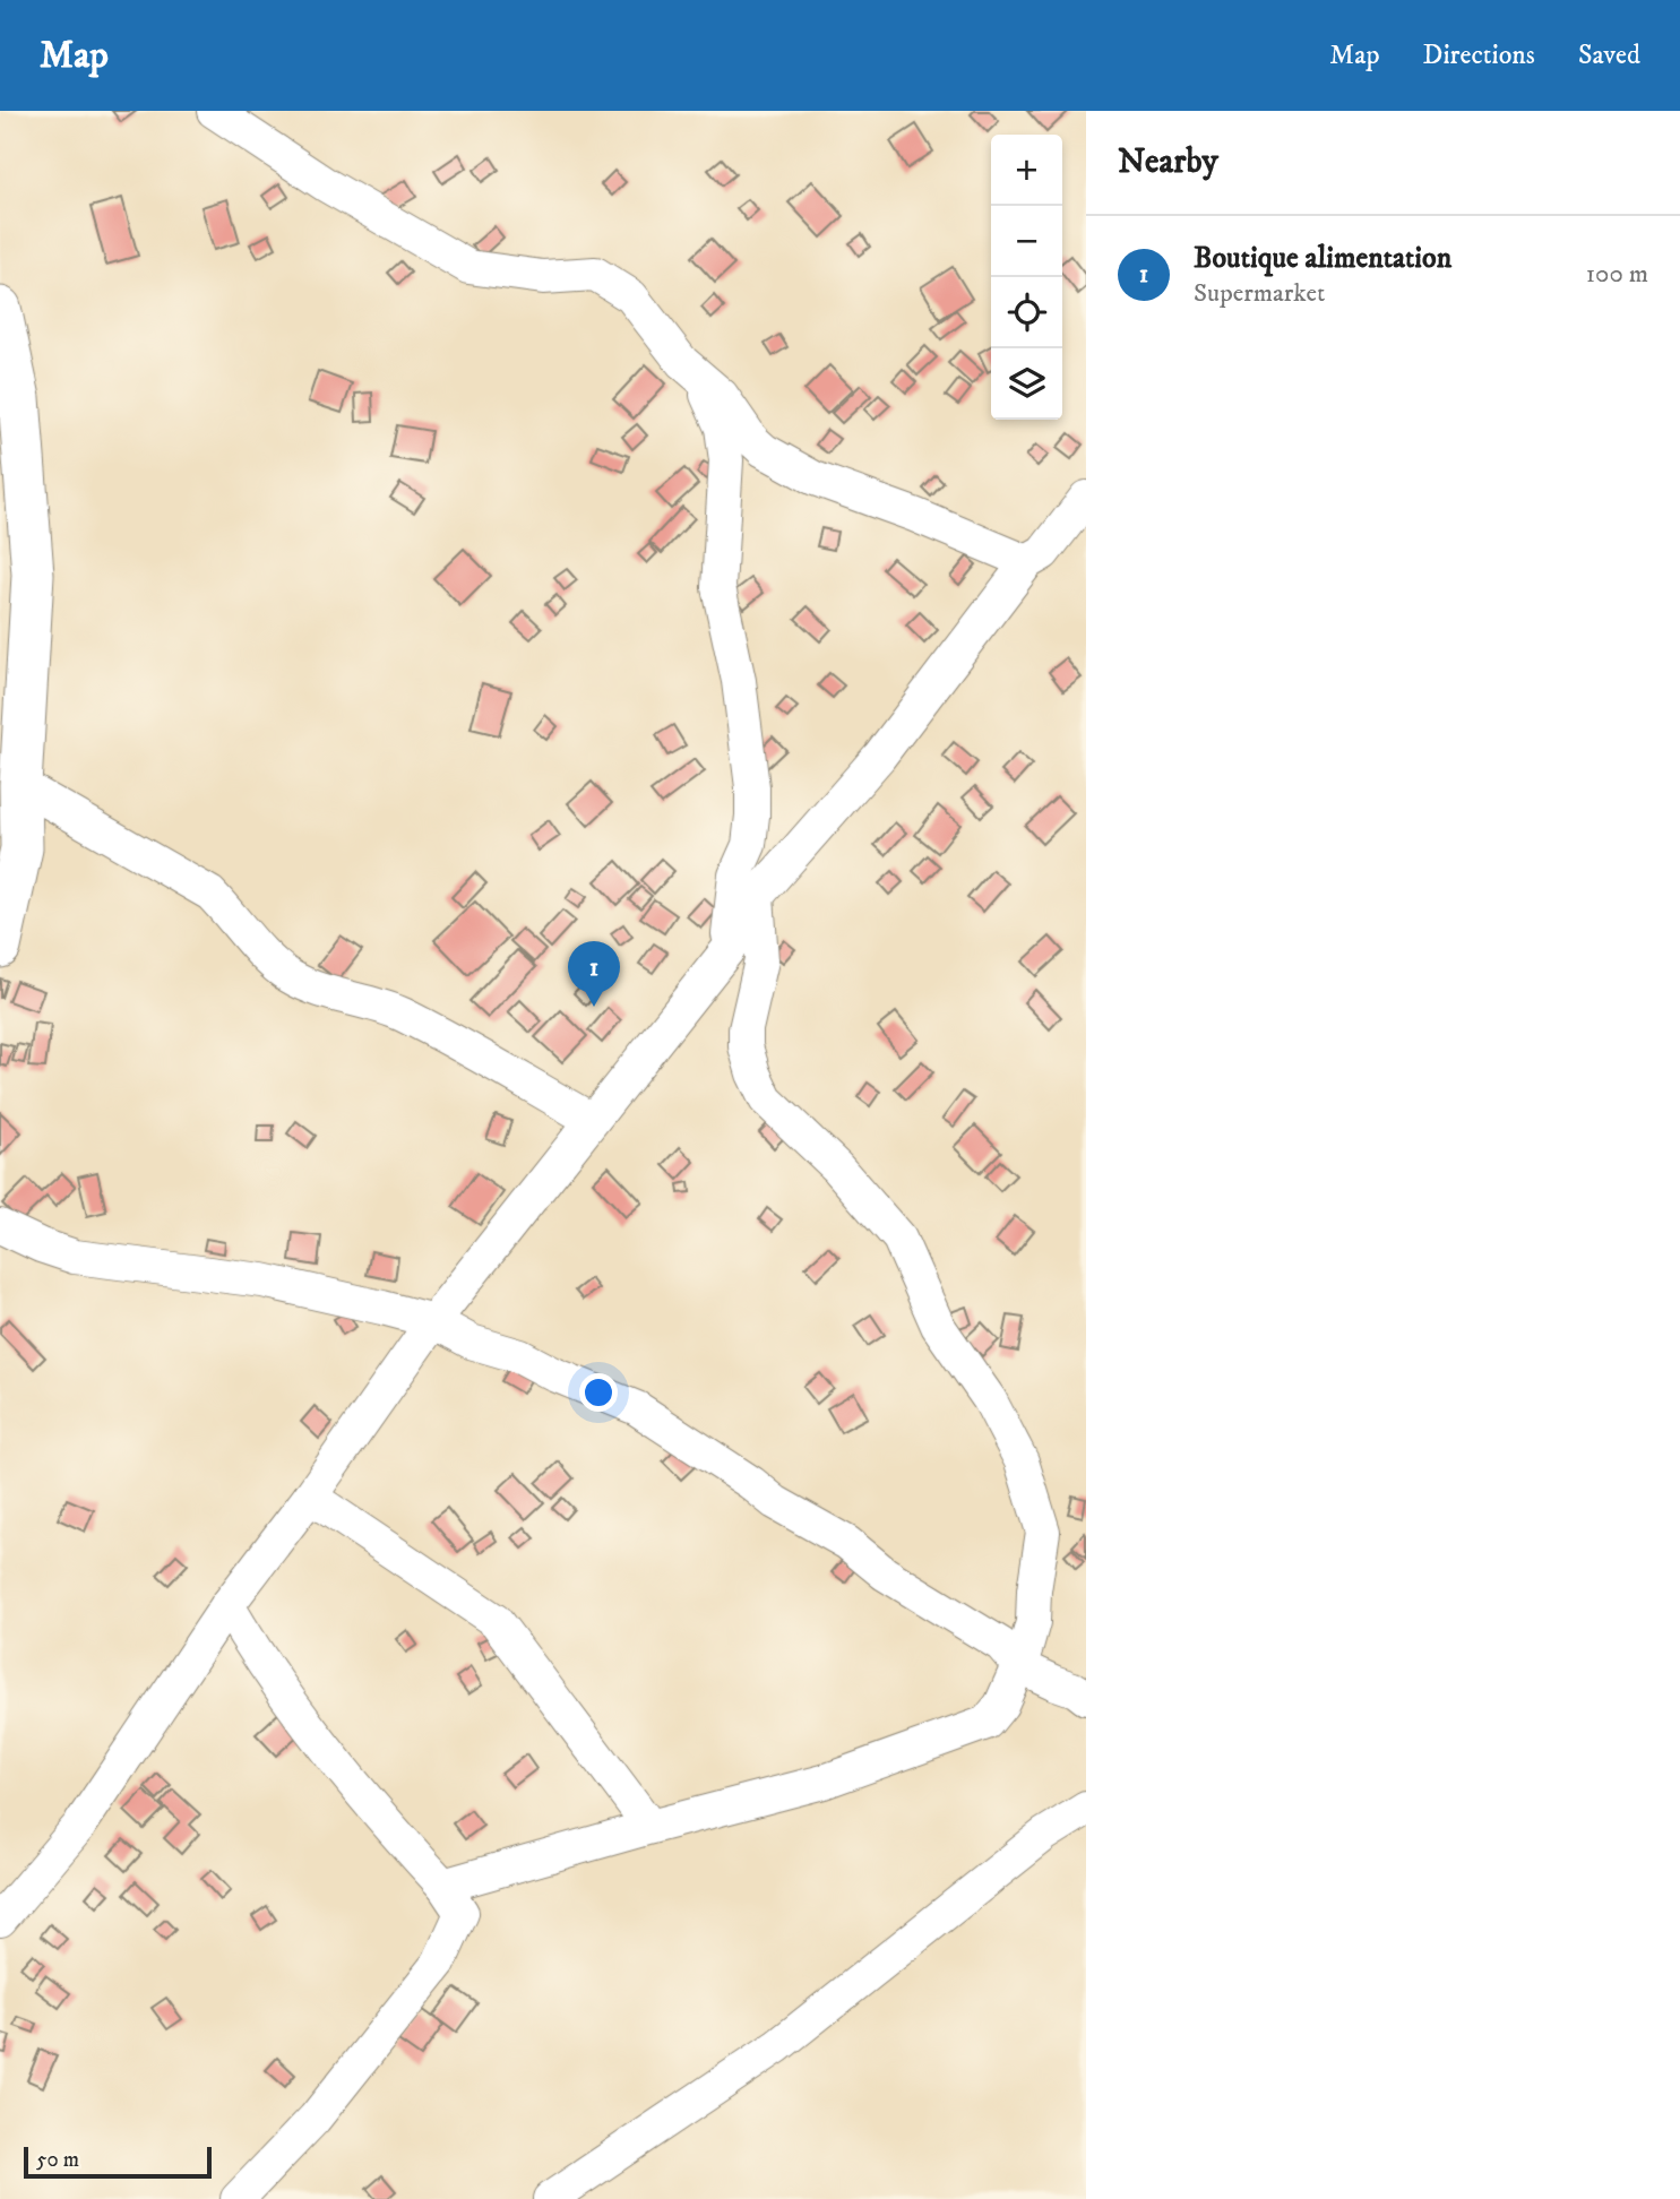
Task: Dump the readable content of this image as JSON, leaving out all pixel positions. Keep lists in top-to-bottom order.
{
  "scale_bar": "50 m",
  "page": {
    "header": "Map",
    "nav": ["Map", "Directions", "Saved"],
    "heading": "Nearby",
    "map_buttons": ["+", "−"],
    "list": [
      {
        "mark": "1",
        "name": "Boutique alimentation",
        "note": "Supermarket",
        "value": "100 m"
      }
    ],
    "pins": "1",
    "scale": "50 m"
  }
}
